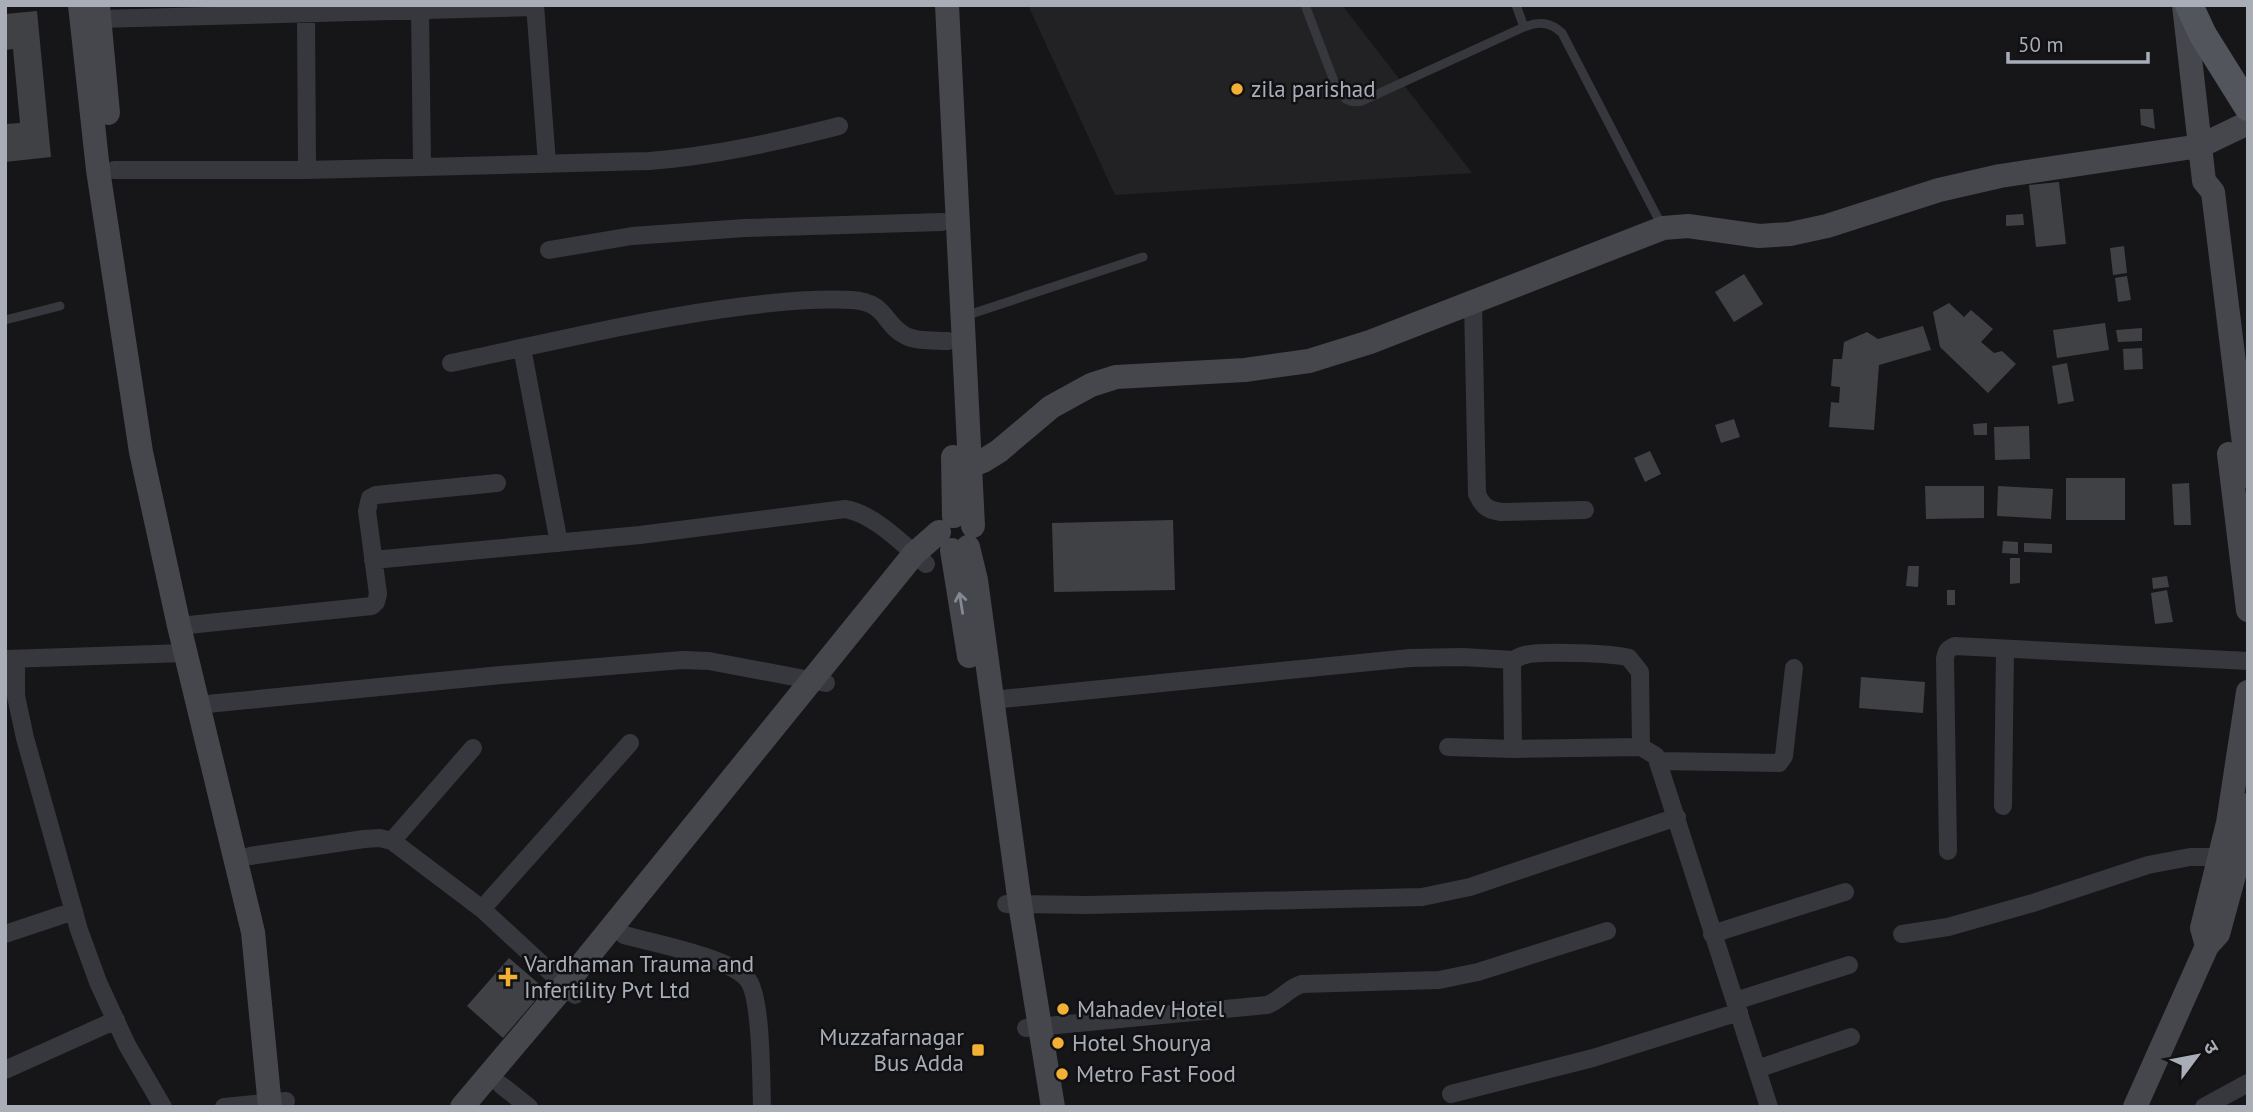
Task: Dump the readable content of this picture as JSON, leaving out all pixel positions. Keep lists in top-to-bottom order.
{
  "places": {
    "other": [
      "zila parishad",
      "Mahadev Hotel",
      "Hotel Shourya",
      "Metro Fast Food"
    ],
    "health": ["Vardhaman Trauma and Infertility Pvt Ltd"],
    "transit": ["Muzzafarnagar Bus Adda"]
  },
  "scale_bar": "50 m",
  "north": "top right"
}
